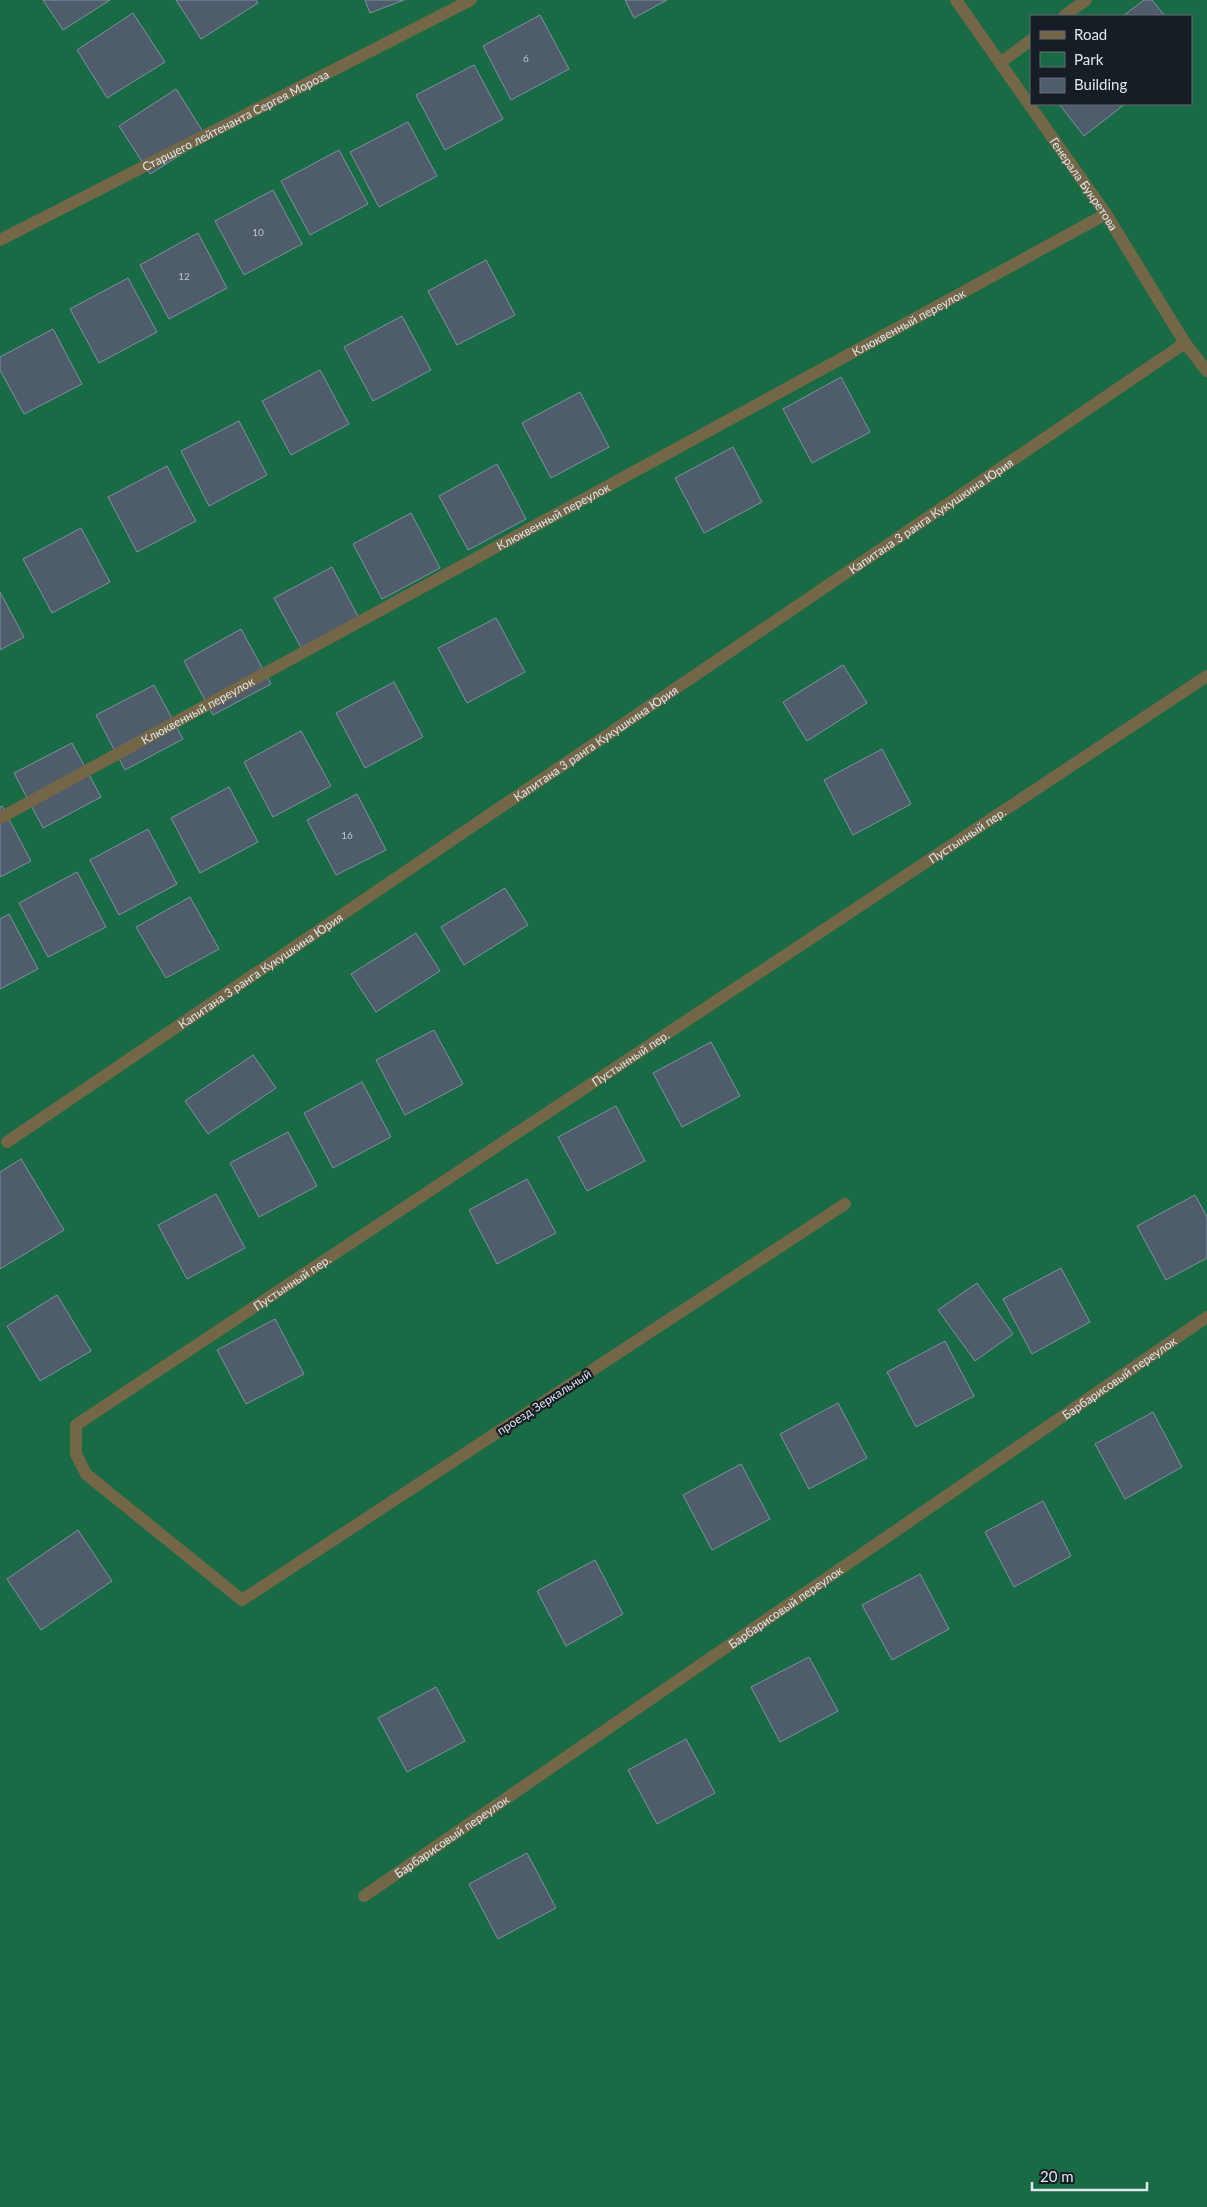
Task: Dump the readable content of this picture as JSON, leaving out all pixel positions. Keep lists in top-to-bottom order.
{
  "streets": {
    "street": [
      "Старшего лейтенанта Сергея Мороза",
      "Генерала Букретова",
      "Клюквенный переулок",
      "Капитана 3 ранга Кукушкина Юрия",
      "Пустынный пер.",
      "Барбарисовый переулок",
      "проезд Зеркальный"
    ]
  },
  "crossings": [
    ["Генерала Букретова", "Клюквенный переулок"],
    ["Генерала Букретова", "Капитана 3 ранга Кукушкина Юрия"],
    ["Пустынный пер.", "проезд Зеркальный"]
  ],
  "house_numbers": [
    "6",
    "10",
    "12",
    "16"
  ],
  "legend": ["Road", "Park", "Building"],
  "scale_bar": "20 m"
}
